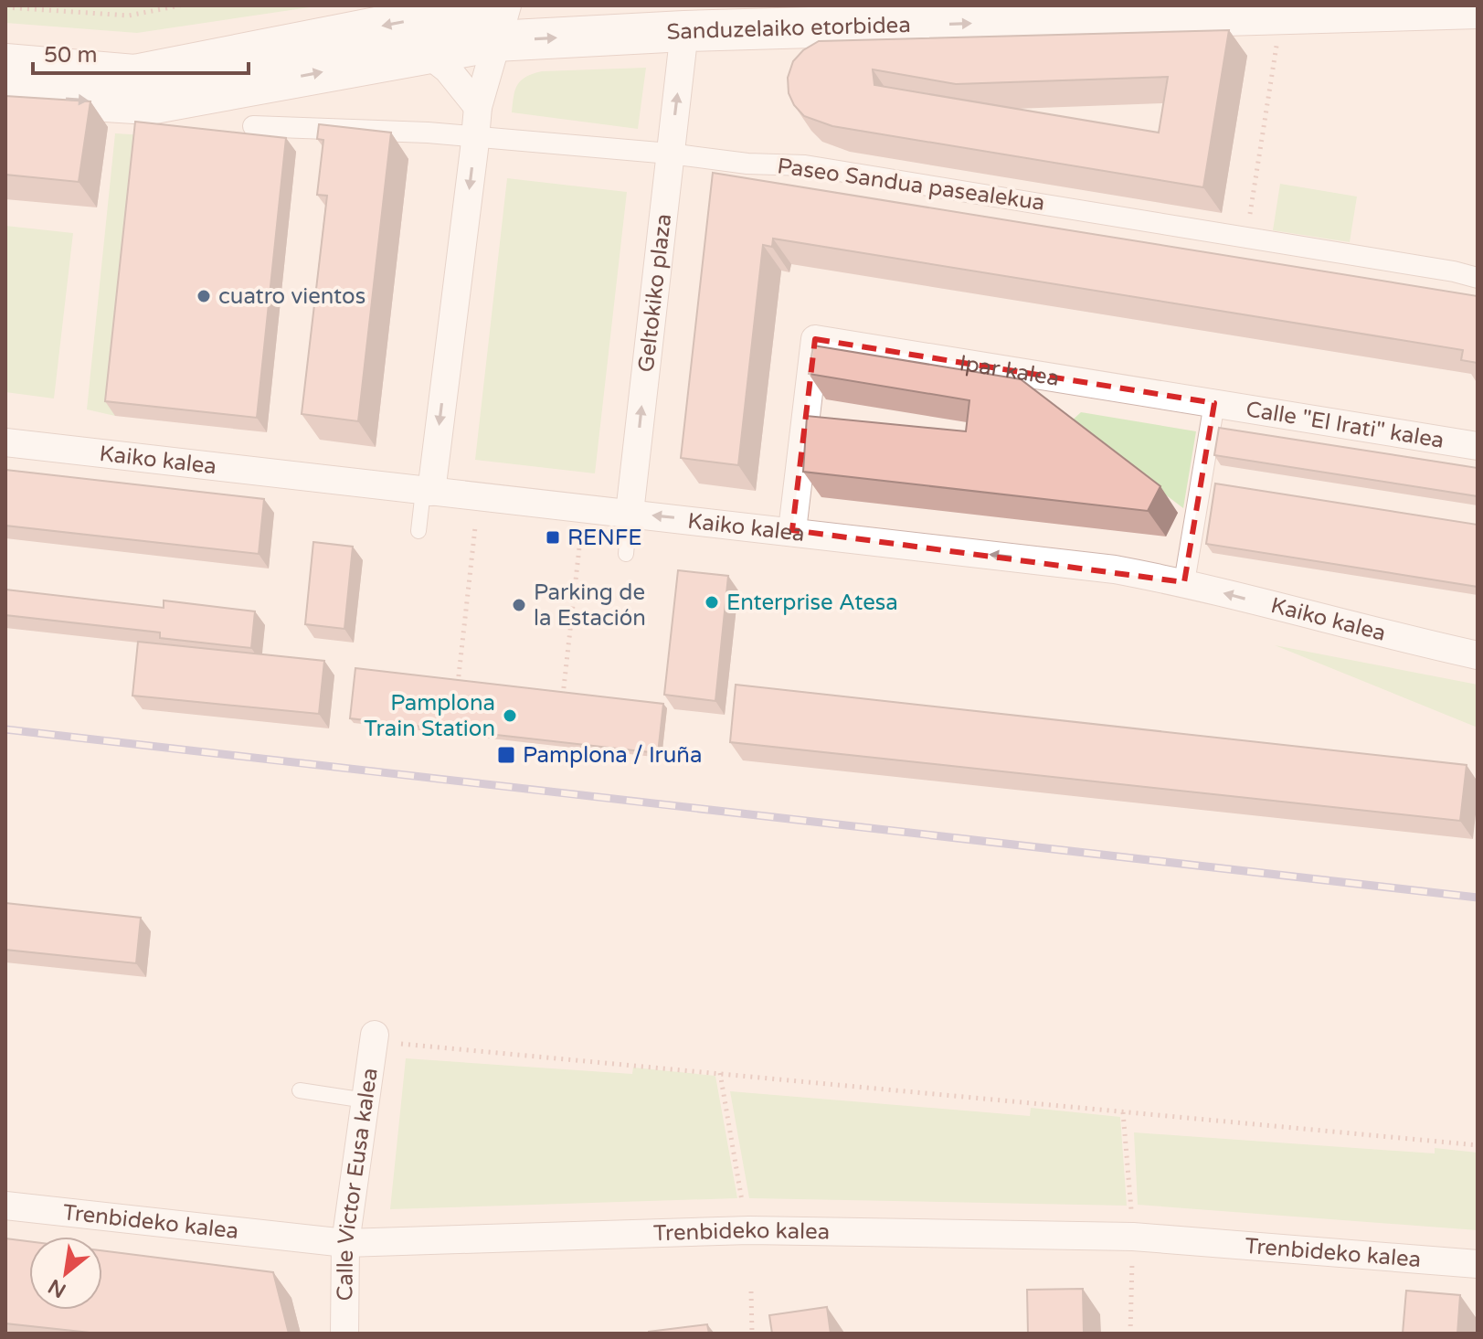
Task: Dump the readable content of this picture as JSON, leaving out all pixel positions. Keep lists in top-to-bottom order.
{
  "streets": {
    "main road": ["Sanduzelaiko etorbidea"],
    "street": [
      "Paseo Sandua pasealekua",
      "Geltokiko plaza",
      "Ipar kalea",
      "Calle \"El Irati\" kalea",
      "Kaiko kalea",
      "Calle Victor Eusa kalea",
      "Trenbideko kalea"
    ]
  },
  "crossings": [
    ["Sanduzelaiko etorbidea", "Geltokiko plaza"],
    ["Paseo Sandua pasealekua", "Geltokiko plaza"],
    ["Geltokiko plaza", "Kaiko kalea"],
    ["Ipar kalea", "Calle \"El Irati\" kalea"],
    ["Ipar kalea", "Kaiko kalea"],
    ["Calle Victor Eusa kalea", "Trenbideko kalea"]
  ],
  "one_way": ["Kaiko kalea"],
  "places": {
    "other": [
      "cuatro vientos",
      "Enterprise Atesa",
      "Parking de la Estación",
      "Pamplona Train Station"
    ],
    "transit": ["RENFE", "Pamplona / Iruña"]
  },
  "scale_bar": "50 m",
  "north": "bottom left"
}
